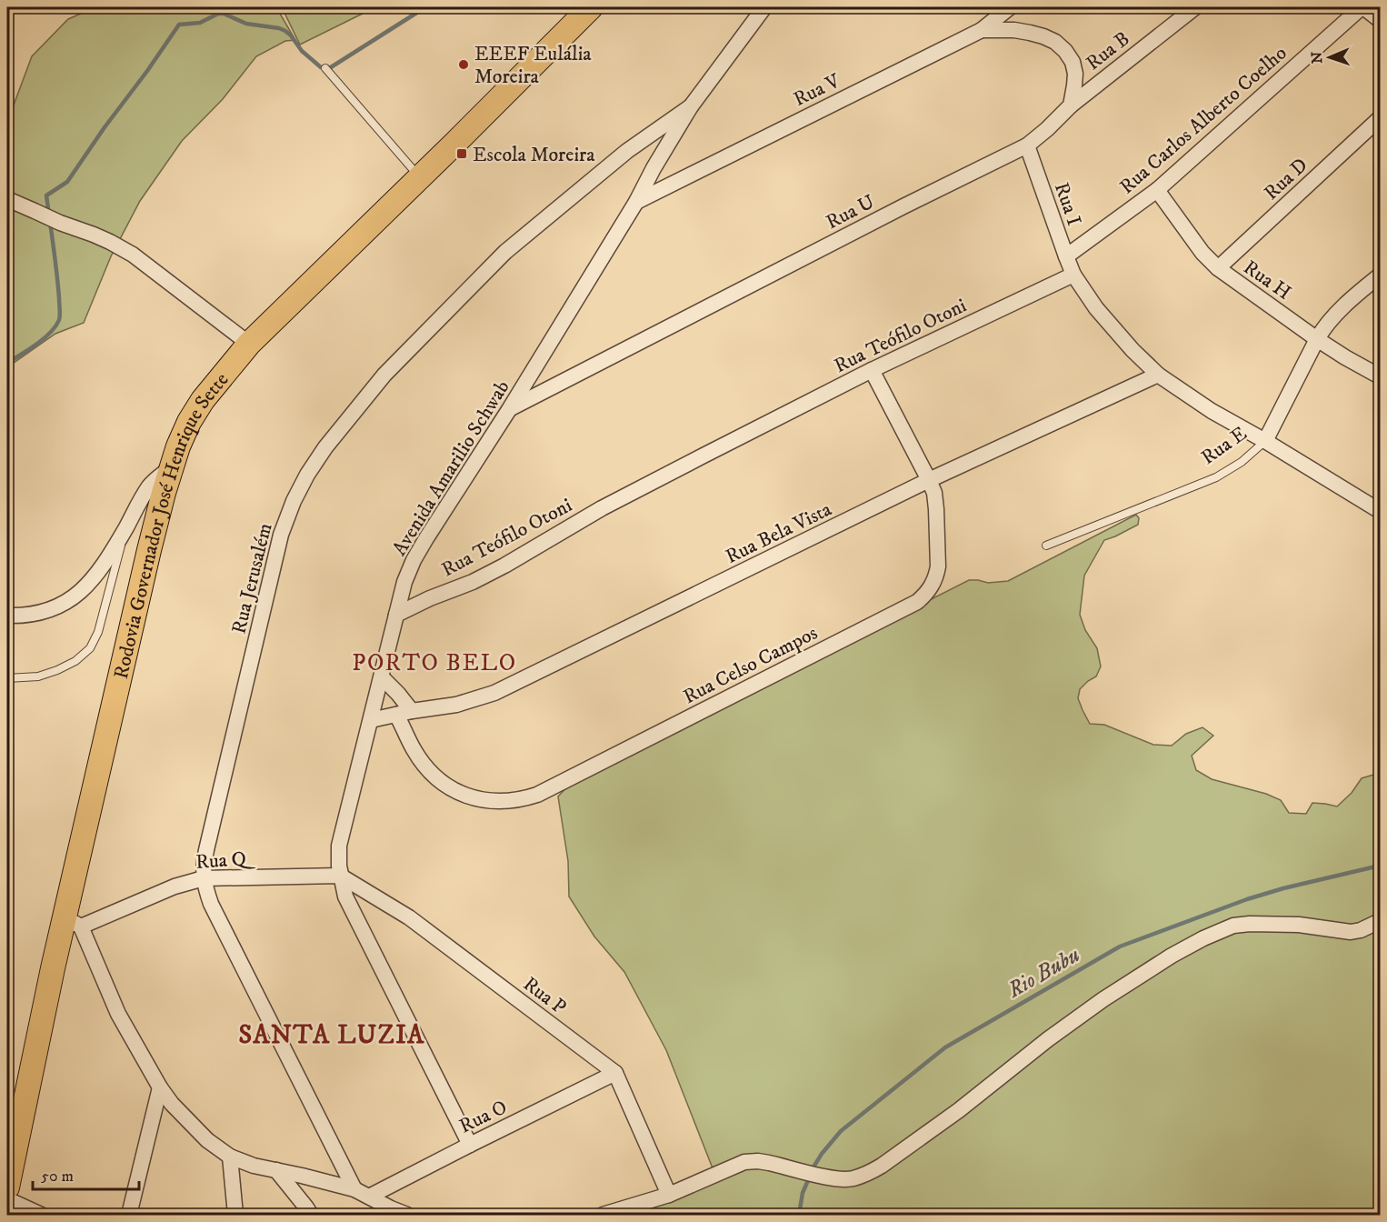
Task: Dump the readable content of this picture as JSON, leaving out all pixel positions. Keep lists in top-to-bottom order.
{
  "streets": {
    "main road": ["Rodovia Governador José Henrique Sette"],
    "street": [
      "Rua B",
      "Rua V",
      "Rua Carlos Alberto Coelho",
      "Rua D",
      "Rua I",
      "Rua U",
      "Rua H",
      "Rua Teófilo Otoni",
      "Rua E",
      "Avenida Amarilio Schwab",
      "Rua Bela Vista",
      "Rua Jerusalém",
      "Rua Celso Campos",
      "Rua Q",
      "Rua P",
      "Rua O"
    ]
  },
  "crossings": [
    ["Rua B", "Rua U"],
    ["Rua V", "Avenida Amarilio Schwab"],
    ["Rua Carlos Alberto Coelho", "Rua I"],
    ["Rua Carlos Alberto Coelho", "Rua H"],
    ["Rua D", "Rua H"],
    ["Rua I", "Rua U"],
    ["Rua I", "Rua Teófilo Otoni"],
    ["Rua U", "Avenida Amarilio Schwab"],
    ["Rua H", "Rua E"],
    ["Rua Teófilo Otoni", "Avenida Amarilio Schwab"],
    ["Rua Teófilo Otoni", "Rua Celso Campos"],
    ["Avenida Amarilio Schwab", "Rua Bela Vista"],
    ["Avenida Amarilio Schwab", "Rua Jerusalém"],
    ["Avenida Amarilio Schwab", "Rua Q"],
    ["Avenida Amarilio Schwab", "Rua P"],
    ["Avenida Amarilio Schwab", "Rua O"],
    ["Rodovia Governador José Henrique Sette", "Rua Q"],
    ["Rua Bela Vista", "Rua Celso Campos"],
    ["Rua Jerusalém", "Rua Q"],
    ["Rua Q", "Rua P"],
    ["Rua P", "Rua O"]
  ],
  "districts": ["PORTO BELO", "SANTA LUZIA"],
  "water": ["Rio Bubu"],
  "places": {
    "other": ["EEEF Eulália Moreira"],
    "transit": ["Escola Moreira"]
  },
  "scale_bar": "50 m",
  "north": "left"
}
